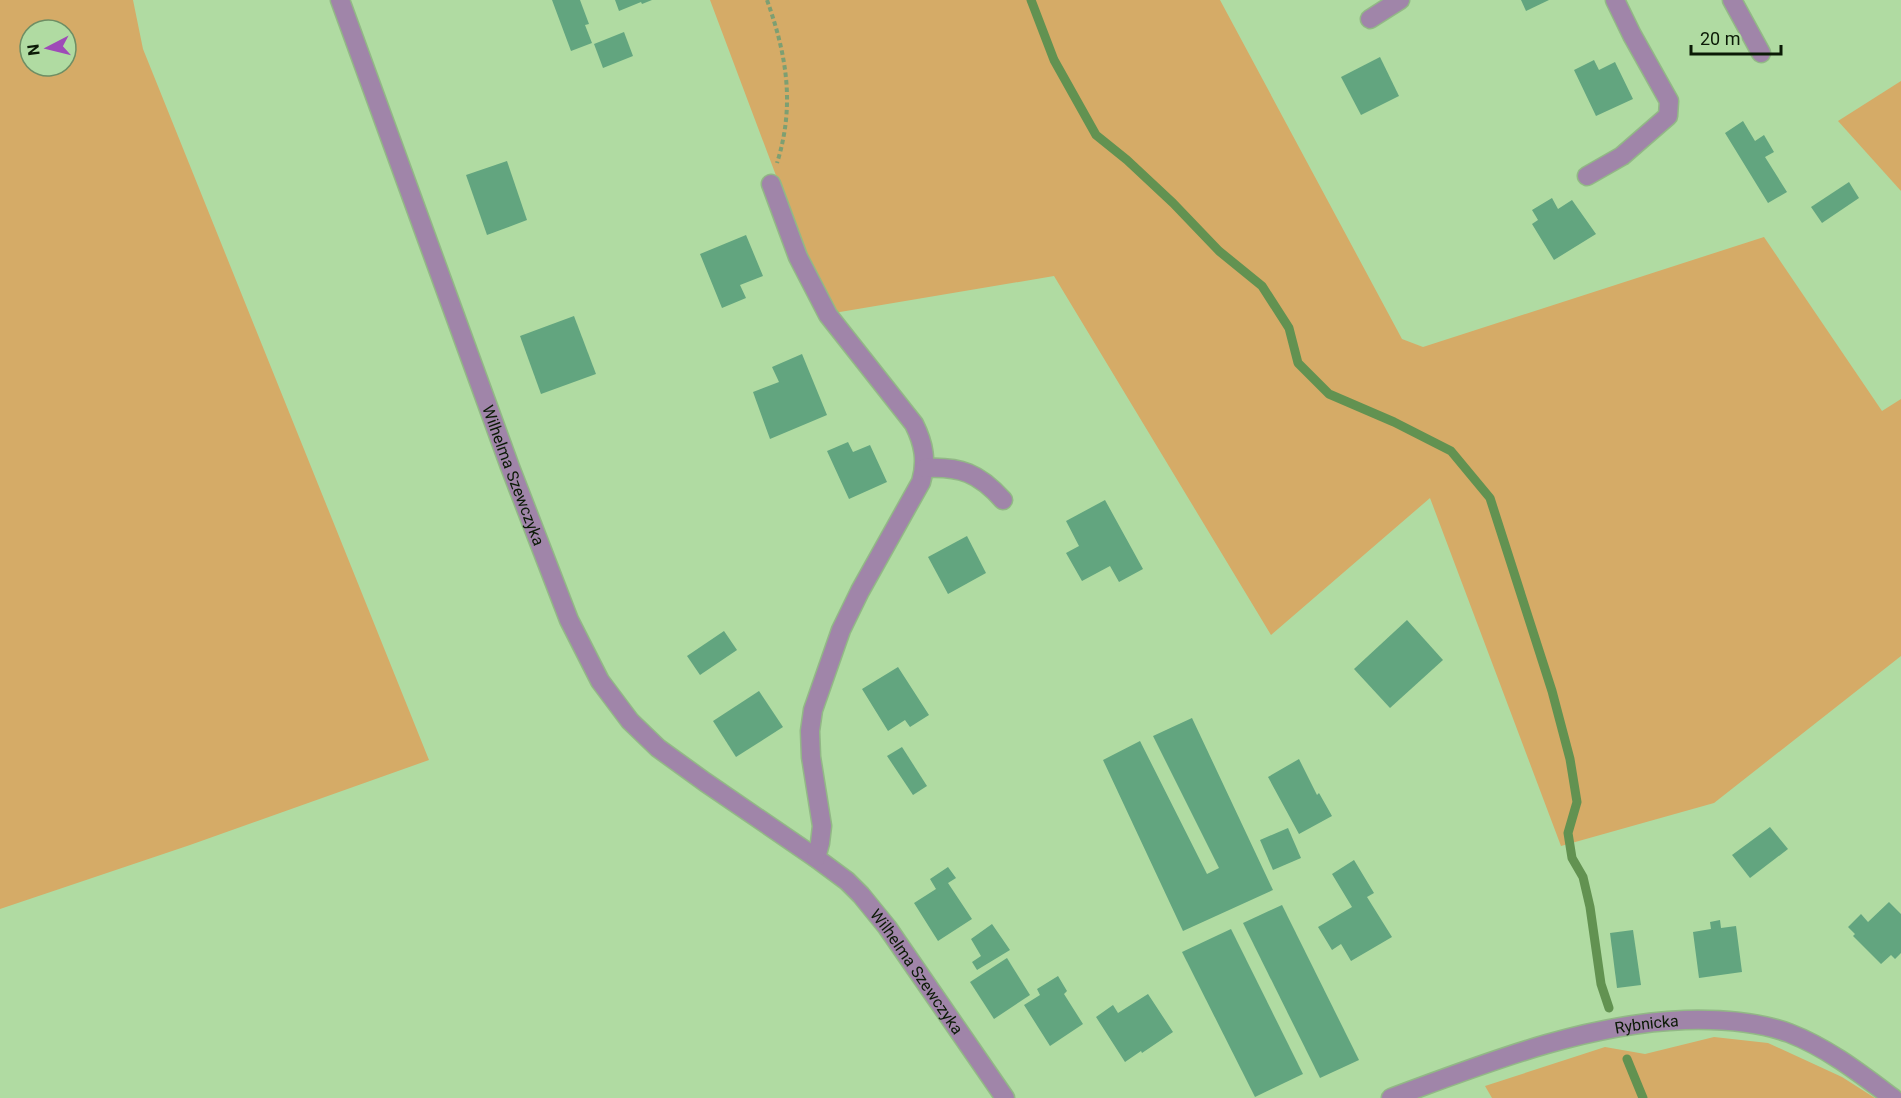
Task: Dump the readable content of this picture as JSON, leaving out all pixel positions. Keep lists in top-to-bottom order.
{
  "streets": {
    "street": ["Wilhelma Szewczyka", "Rybnicka"]
  },
  "scale_bar": "20 m",
  "north": "left"
}
